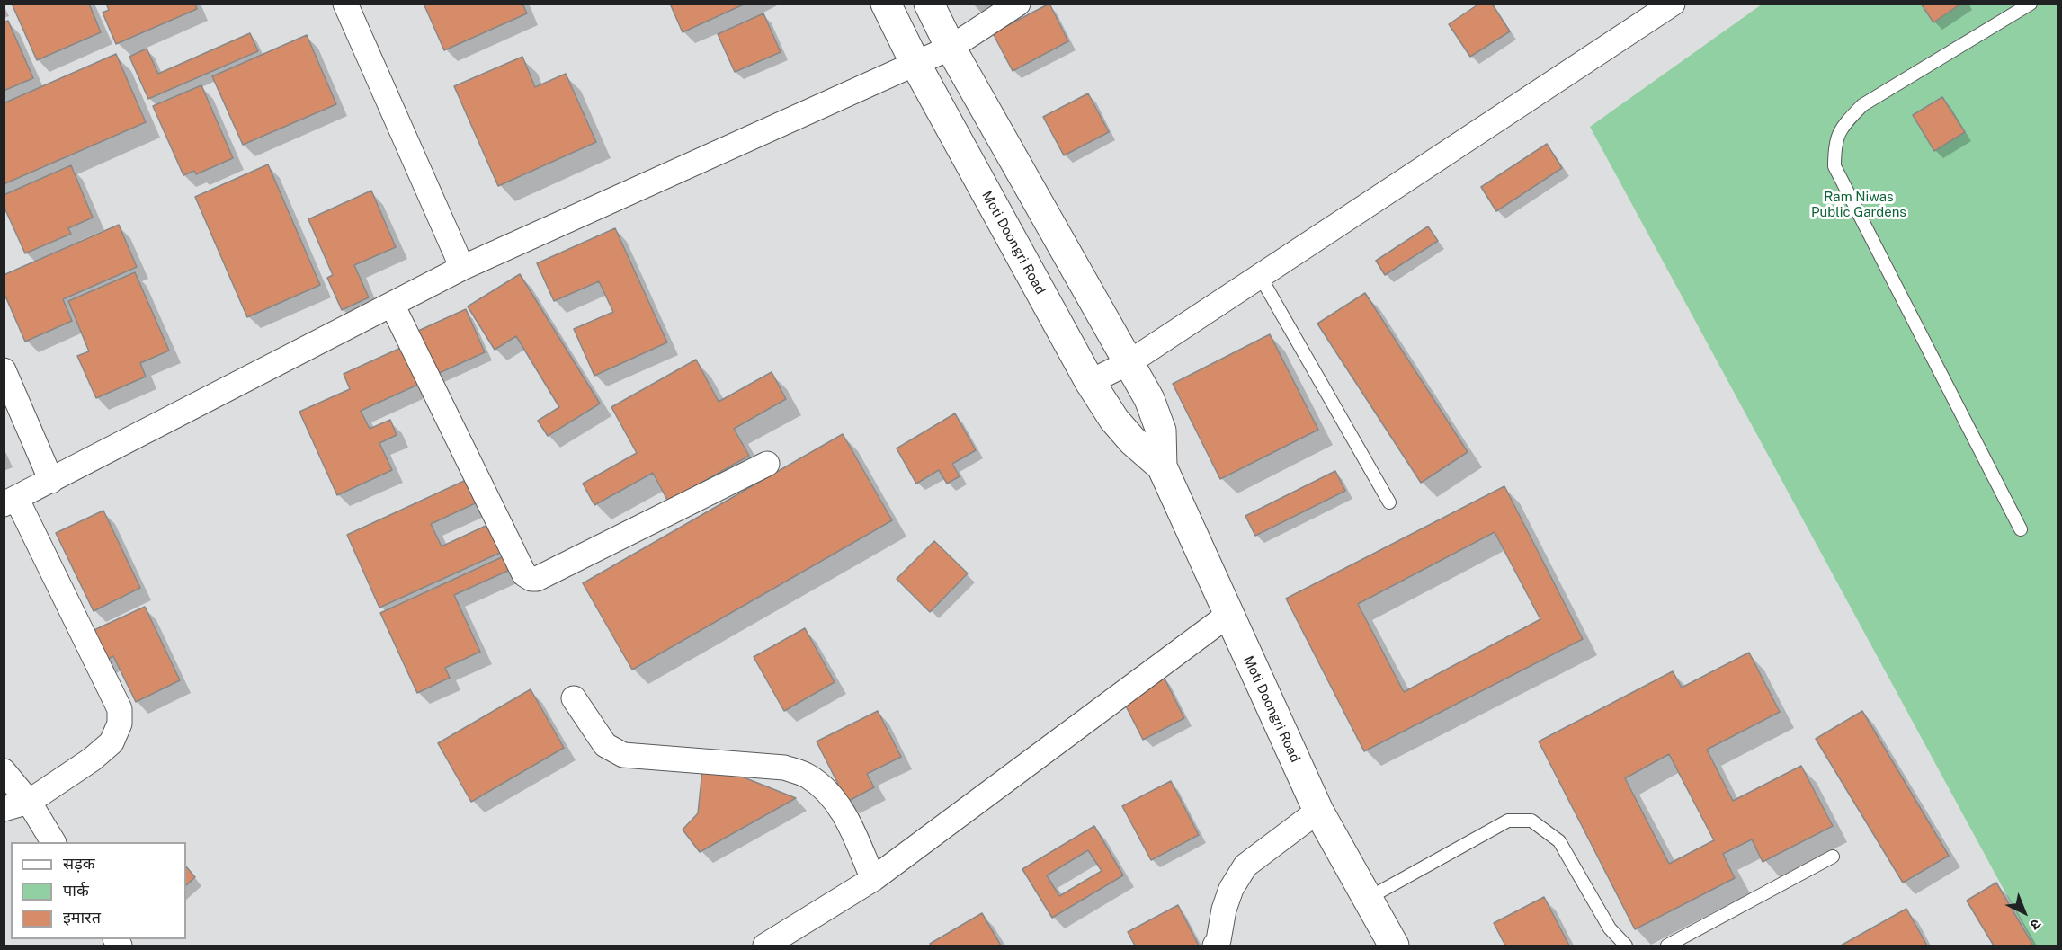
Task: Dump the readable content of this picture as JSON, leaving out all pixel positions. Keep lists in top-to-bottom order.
{
  "streets": {
    "street": ["Moti Doongri Road"]
  },
  "parks": ["Ram Niwas Public Gardens"],
  "legend": ["सड़क", "पार्क", "इमारत"],
  "north": "bottom right"
}
